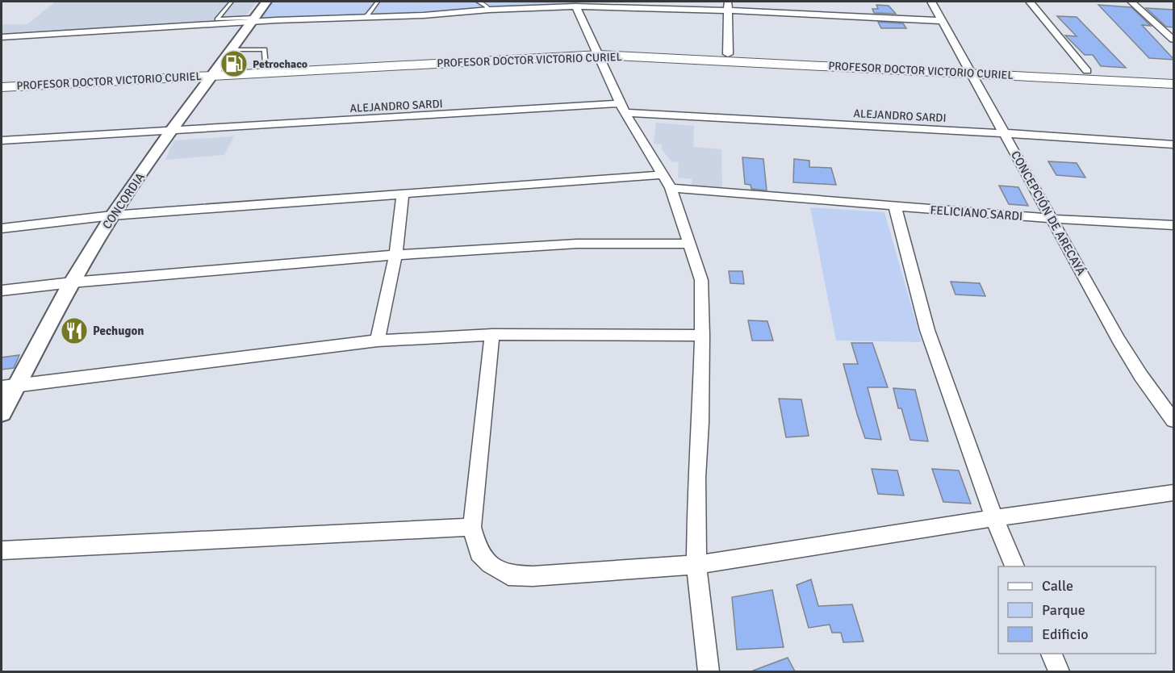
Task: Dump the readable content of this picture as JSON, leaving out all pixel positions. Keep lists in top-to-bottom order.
{
  "streets": {
    "main road": ["PROFESOR DOCTOR VICTORIO CURIEL"],
    "street": [
      "ALEJANDRO SARDI",
      "CONCORDIA",
      "FELICIANO SARDI",
      "CONCEPCIÓN DE ARECAYÁ"
    ]
  },
  "crossings": [
    ["PROFESOR DOCTOR VICTORIO CURIEL", "CONCORDIA"],
    ["PROFESOR DOCTOR VICTORIO CURIEL", "CONCEPCIÓN DE ARECAYÁ"],
    ["ALEJANDRO SARDI", "CONCORDIA"],
    ["ALEJANDRO SARDI", "CONCEPCIÓN DE ARECAYÁ"],
    ["CONCORDIA", "FELICIANO SARDI"],
    ["FELICIANO SARDI", "CONCEPCIÓN DE ARECAYÁ"]
  ],
  "places": {
    "fuel station": ["Petrochaco"],
    "restaurant": ["Pechugon"]
  },
  "legend": ["Calle", "Parque", "Edificio"]
}
